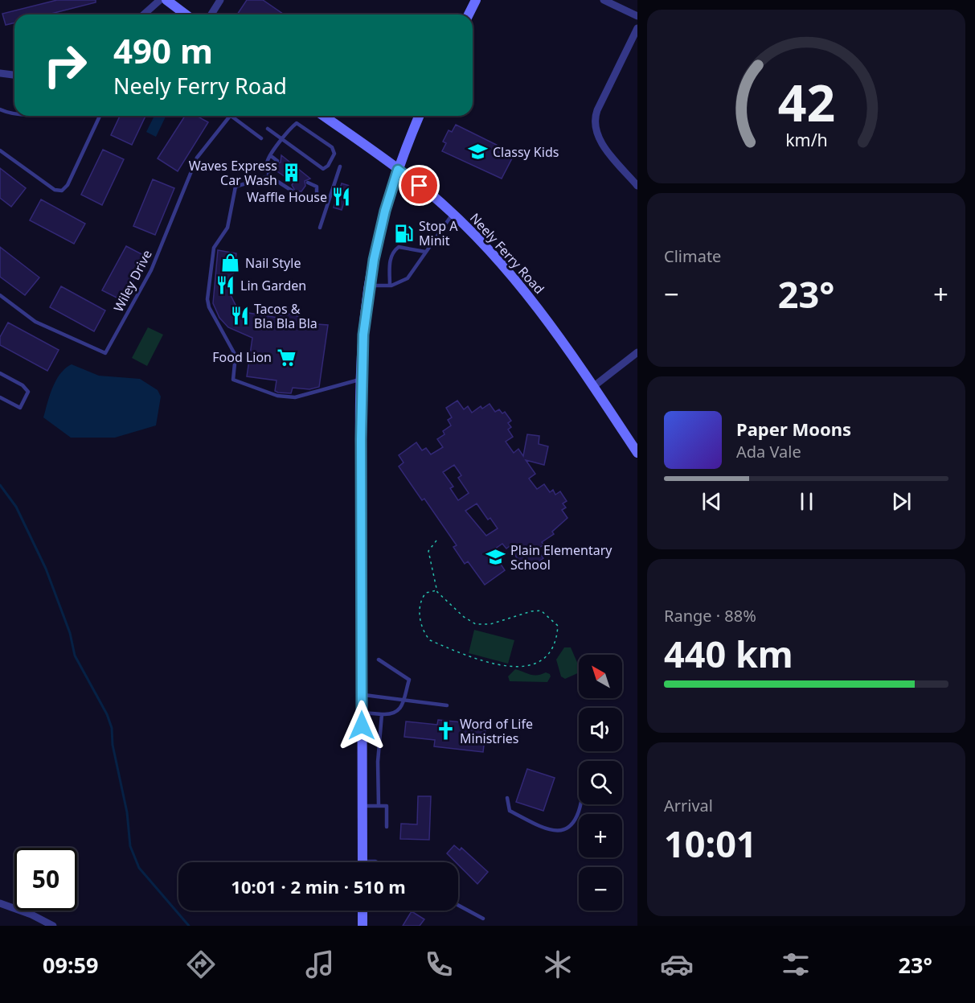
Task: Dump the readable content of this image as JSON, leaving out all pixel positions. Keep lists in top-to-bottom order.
{
  "streets": {
    "main road": ["Neely Ferry Road"],
    "lane": ["Wiley Drive"]
  },
  "places": {
    "school or university": ["Classy Kids", "Plain Elementary School"],
    "building": ["Waves Express Car Wash"],
    "restaurant": ["Waffle House", "Lin Garden", "Tacos & Bla Bla Bla"],
    "fuel station": ["Stop A Minit"],
    "shop": ["Nail Style"],
    "supermarket": ["Food Lion"],
    "church": ["Word of Life Ministries"]
  },
  "north": "top left",
  "page": {
    "turn": ["490 m", "Neely Ferry Road"],
    "tile": [
      "Climate",
      ["Range · 88%", "440 km"],
      ["Arrival", "10:01"]
    ],
    "heat": ["−", "23°", "+"],
    "song": ["Paper Moons", "Ada Vale"],
    "map_buttons": ["+", "−"],
    "limit": "50",
    "trip": "10:01 · 2 min · 510 m",
    "tabs": ["09:59", "23°"],
    "gauge": ["42", "km/h"]
  }
}
